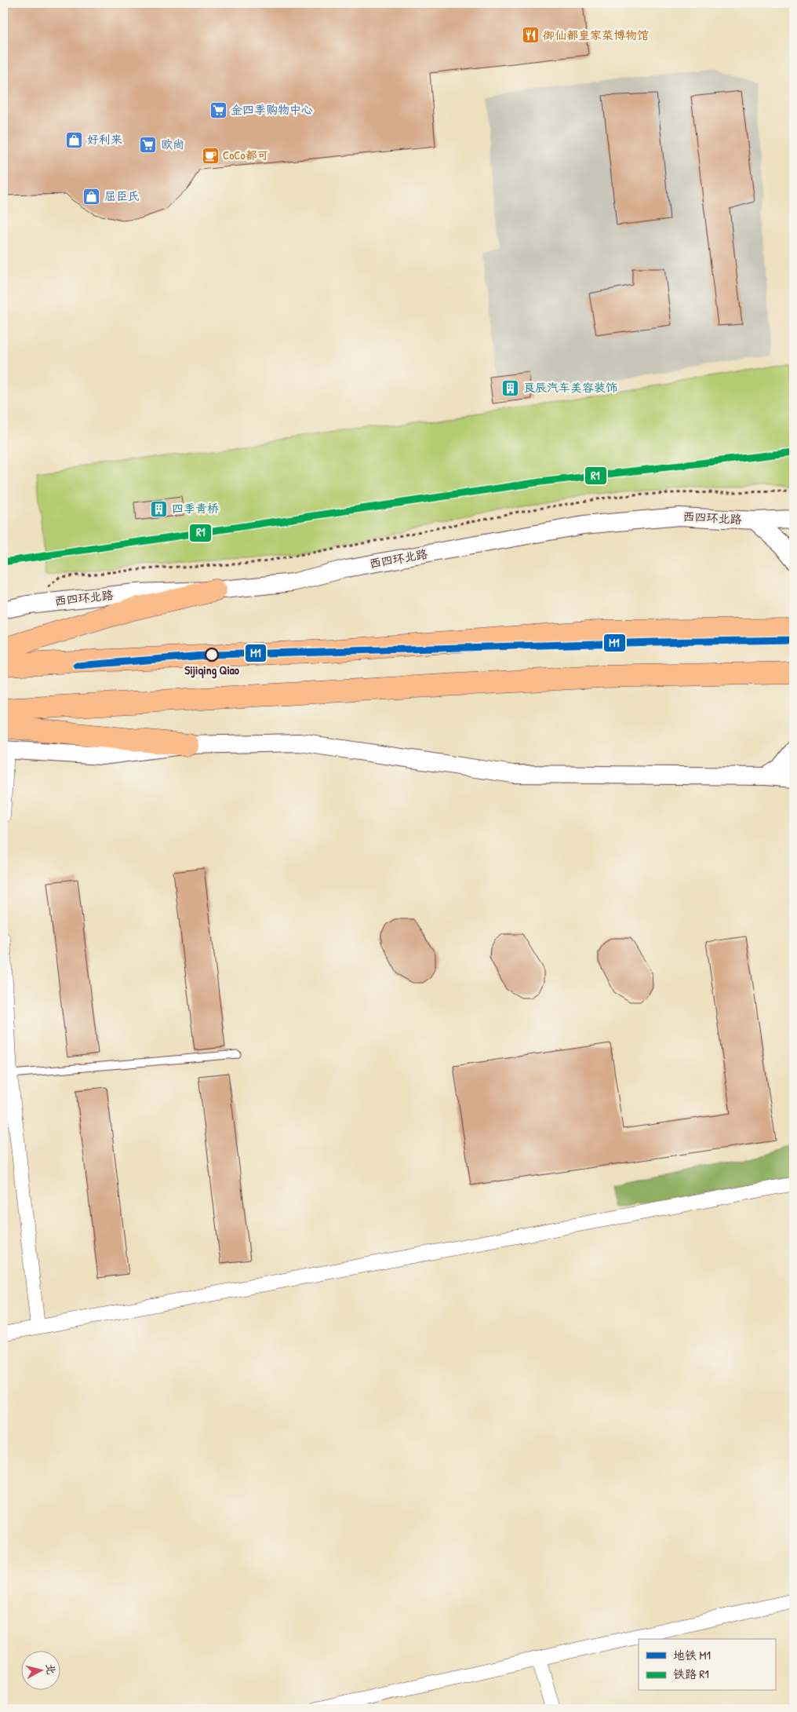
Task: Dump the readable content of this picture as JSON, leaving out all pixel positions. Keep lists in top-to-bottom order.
{
  "streets": {
    "street": ["西四环北路"]
  },
  "places": {
    "restaurant": ["御仙都皇家菜博物馆"],
    "supermarket": ["金四季购物中心", "欧尚"],
    "shop": ["好利来", "屈臣氏"],
    "cafe": ["CoCo都可"],
    "building": ["良辰汽车美容装饰", "四季青桥"],
    "other": ["Sijiqing Qiao"]
  },
  "lines": ["rail line R1", "metro line M1"],
  "legend": ["地铁 M1", "铁路 R1"],
  "north": "right"
}
